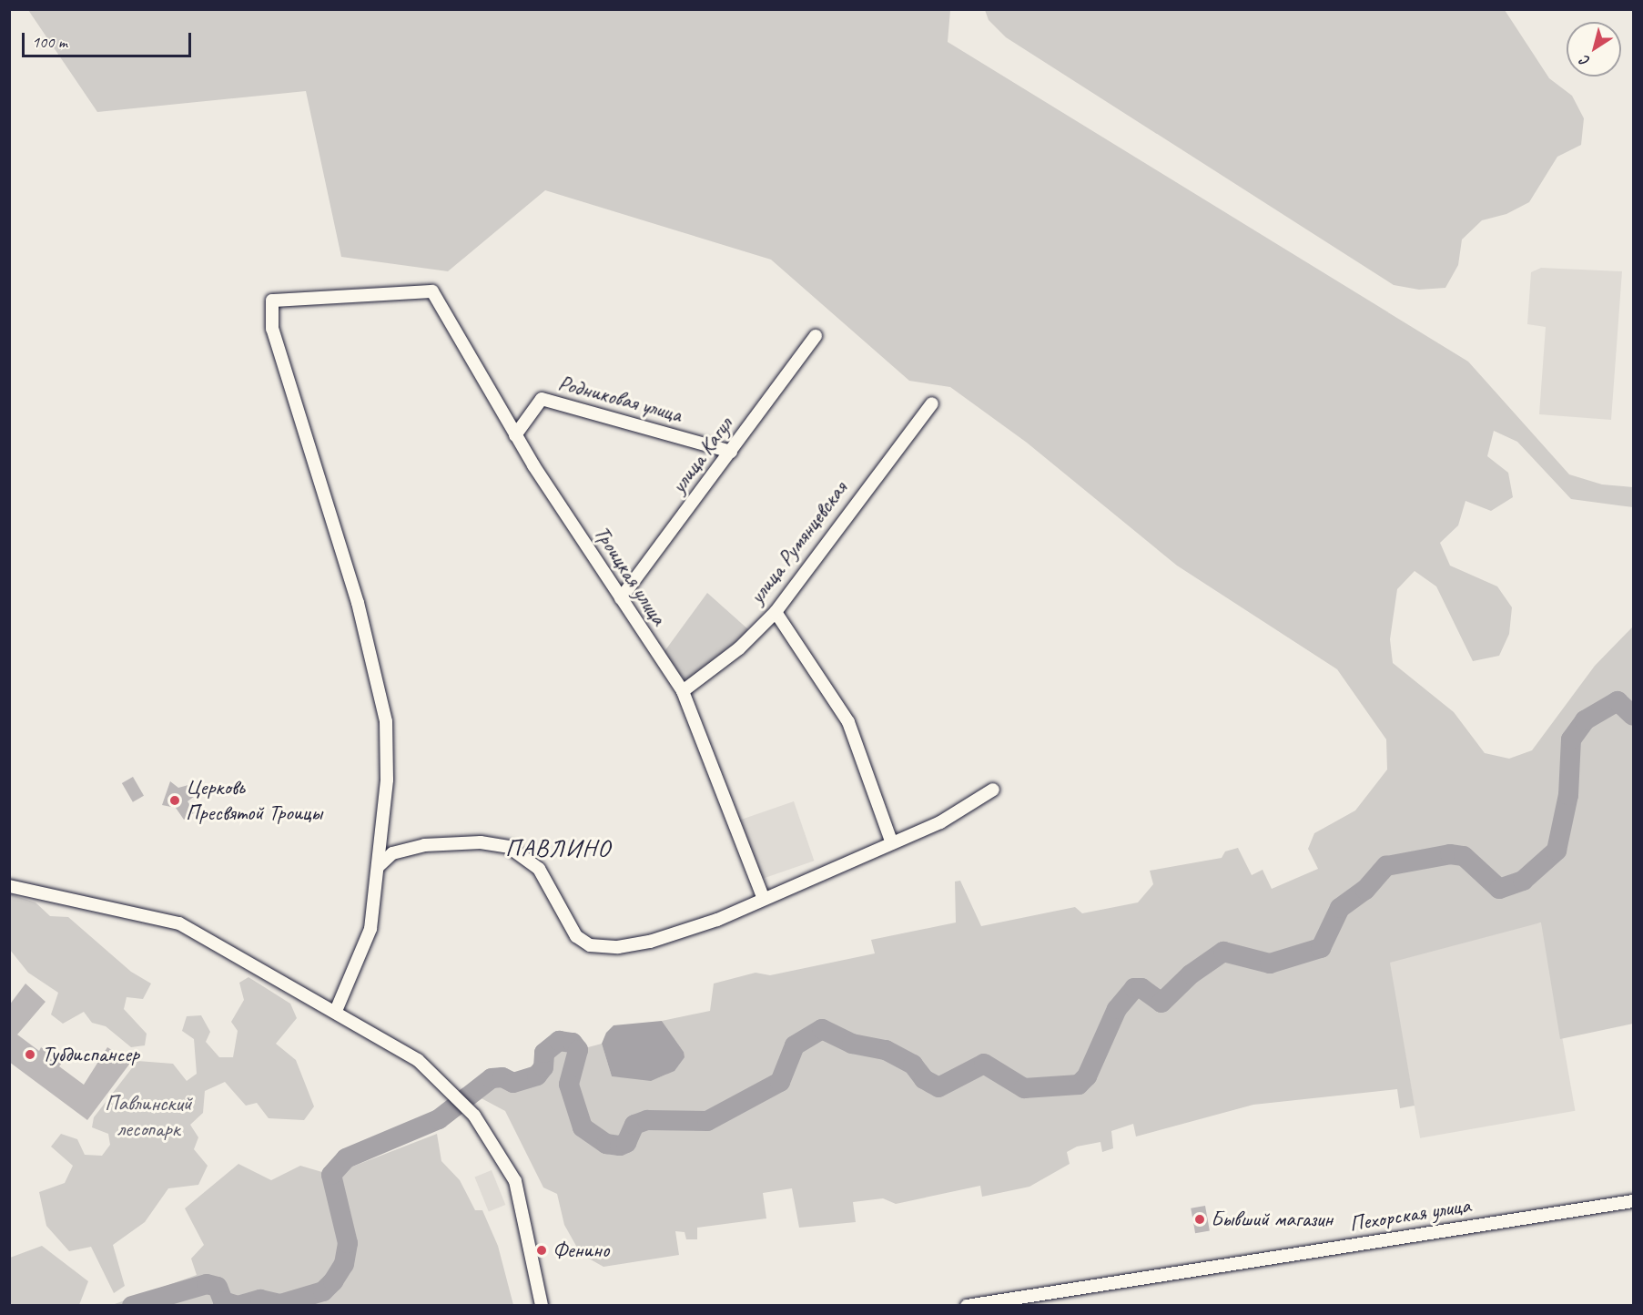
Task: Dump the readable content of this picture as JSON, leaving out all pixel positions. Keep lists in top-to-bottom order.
{
  "streets": {
    "street": [
      "Родниковая улица",
      "улица Кагул",
      "улица Румянцевская",
      "Троицкая улица",
      "Пехорская улица"
    ]
  },
  "crossings": [
    ["Родниковая улица", "улица Кагул"],
    ["Родниковая улица", "Троицкая улица"],
    ["улица Кагул", "Троицкая улица"],
    ["улица Румянцевская", "Троицкая улица"]
  ],
  "districts": ["ПАВЛИНО"],
  "parks": ["Павлинский лесопарк"],
  "places": [
    "Церковь Пресвятой Троицы",
    "Тубдиспансер",
    "Бывший магазин",
    "Фенино"
  ],
  "scale_bar": "100 m",
  "north": "bottom left"
}
